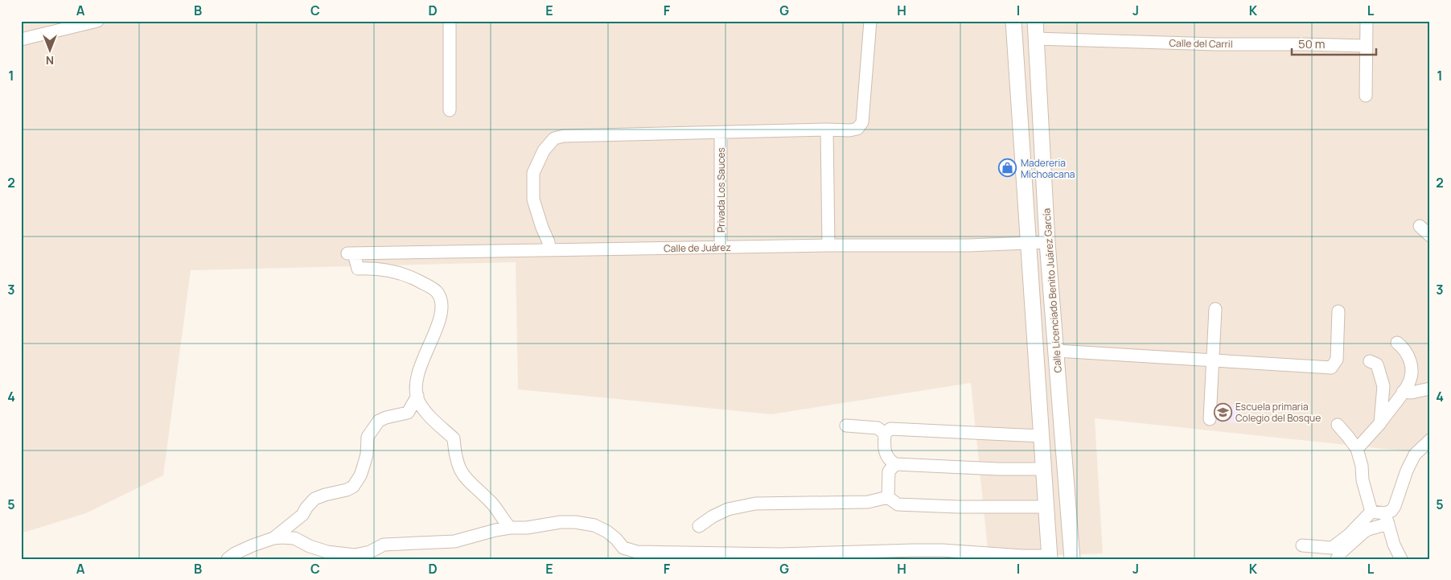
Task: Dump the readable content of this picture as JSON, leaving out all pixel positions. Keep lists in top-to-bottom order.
{
  "streets": {
    "street": [
      "Calle del Carril",
      "Privada Los Sauces",
      "Calle de Juárez",
      "Calle Licenciado Benito Juárez García"
    ]
  },
  "crossings": [
    ["Calle del Carril", "Calle Licenciado Benito Juárez García"],
    ["Privada Los Sauces", "Calle de Juárez"],
    ["Calle de Juárez", "Calle Licenciado Benito Juárez García"]
  ],
  "places": {
    "shop": ["Madereria Michoacana"],
    "school or university": ["Escuela primaria Colegio del Bosque"]
  },
  "scale_bar": "50 m",
  "north": "bottom",
  "grid": {
    "columns": [
      "A",
      "B",
      "C",
      "D",
      "E",
      "F",
      "G",
      "H",
      "I",
      "J",
      "K",
      "L"
    ],
    "rows": [
      "1",
      "2",
      "3",
      "4",
      "5"
    ]
  }
}
